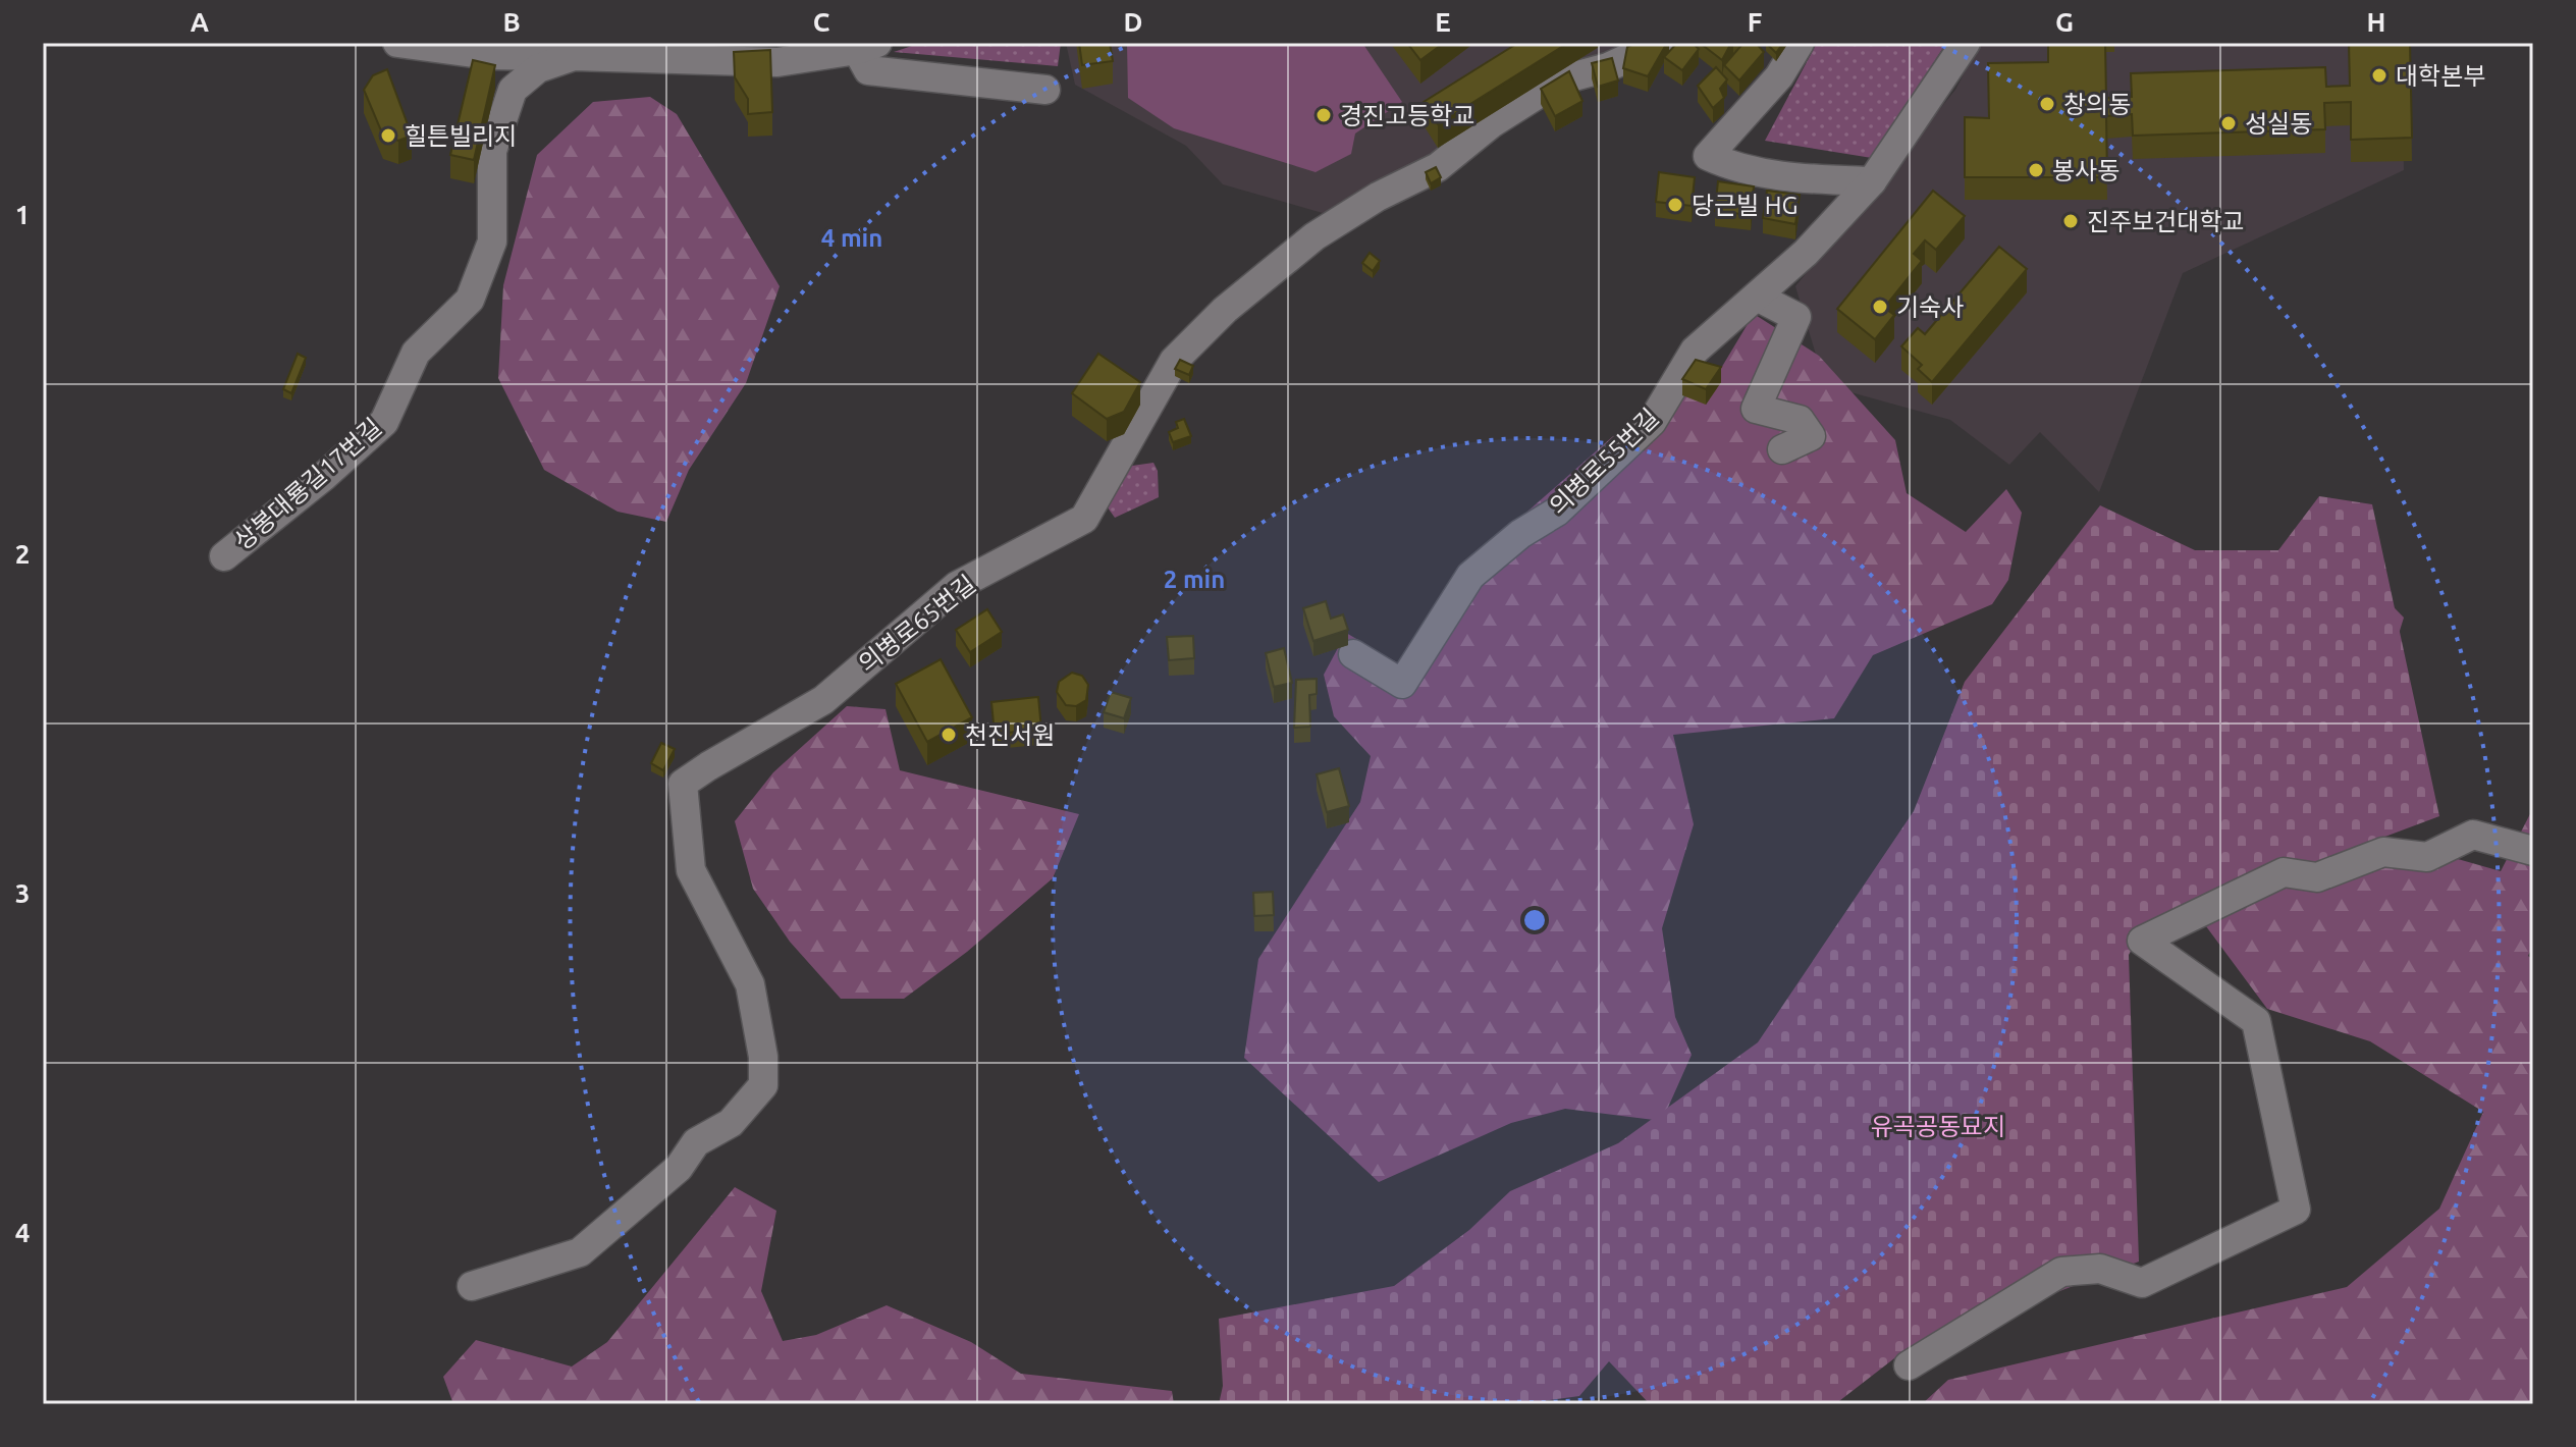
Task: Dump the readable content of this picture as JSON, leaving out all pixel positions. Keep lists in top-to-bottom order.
{
  "streets": {
    "street": ["의병로55번길", "상봉대룡길17번길", "의병로65번길"]
  },
  "parks": ["유곡공동묘지"],
  "places": [
    "대학본부",
    "창의동",
    "경진고등학교",
    "성실동",
    "힐튼빌리지",
    "봉사동",
    "당근빌 HG",
    "진주보건대학교",
    "기숙사",
    "천진서원"
  ],
  "grid": {
    "columns": [
      "A",
      "B",
      "C",
      "D",
      "E",
      "F",
      "G",
      "H"
    ],
    "rows": [
      "1",
      "2",
      "3",
      "4"
    ]
  },
  "rings": ["4 min", "2 min"]
}
